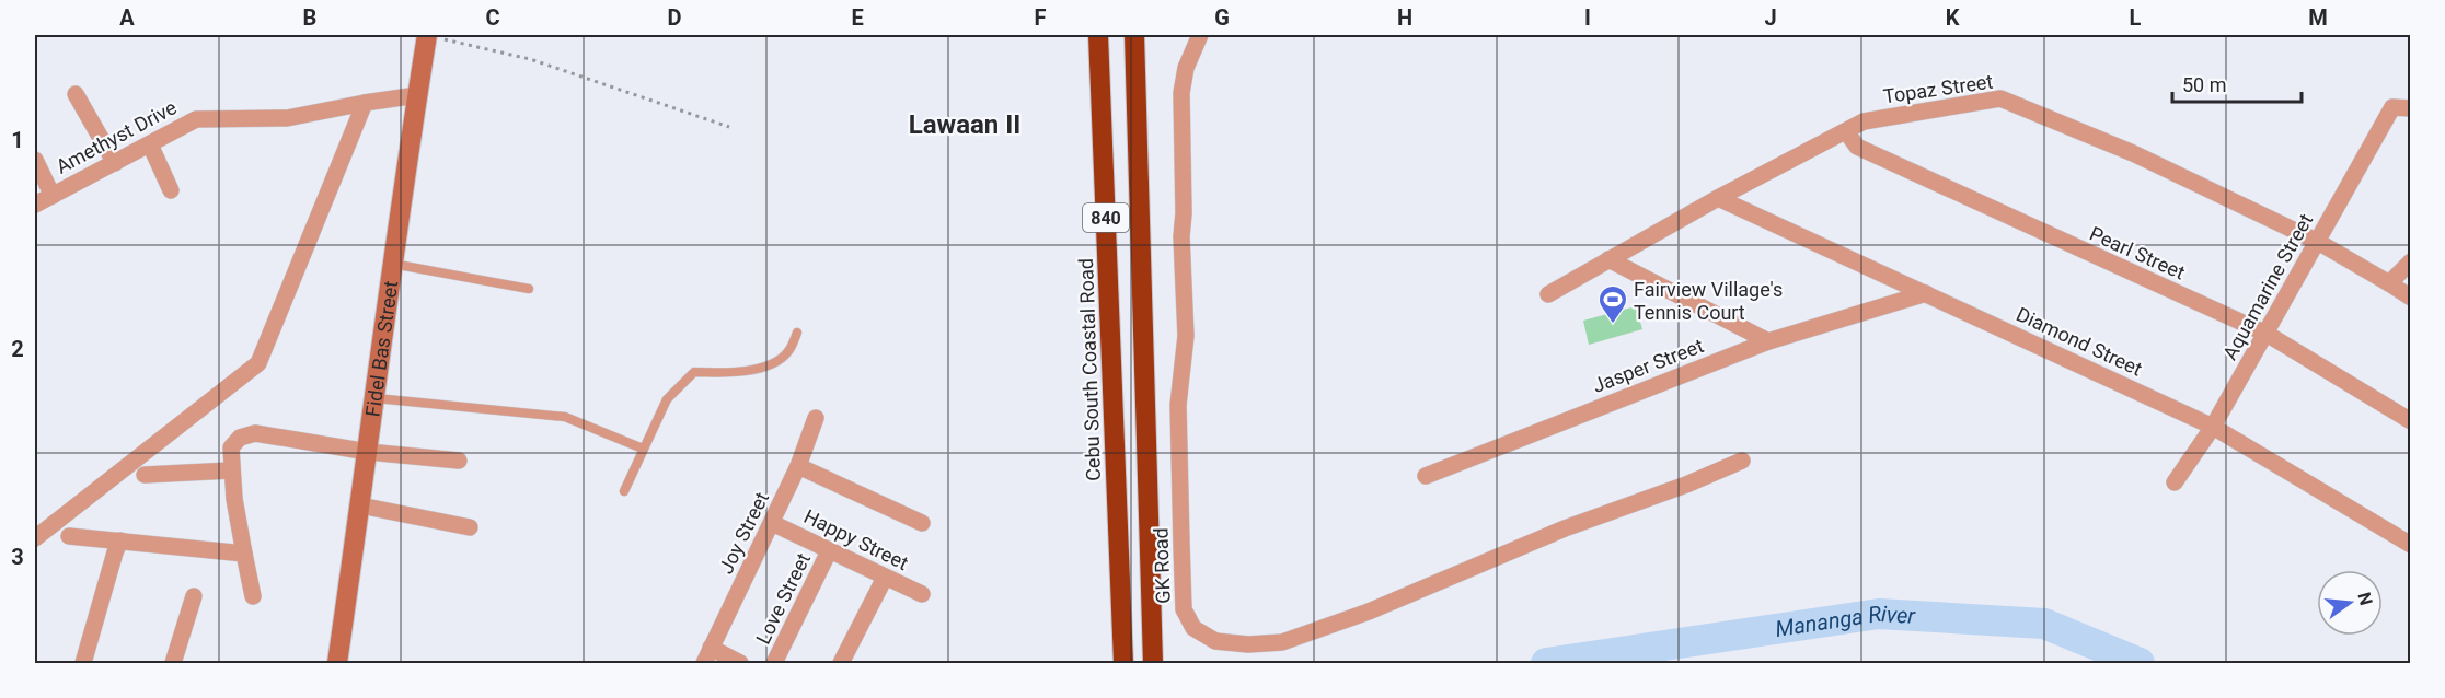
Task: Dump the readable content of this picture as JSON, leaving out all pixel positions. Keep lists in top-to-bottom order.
{
  "streets": {
    "highway": ["840", "Cebu South Coastal Road"],
    "street": [
      "Topaz Street",
      "Amethyst Drive",
      "Pearl Street",
      "Aquamarine Street",
      "Diamond Street",
      "Fidel Bas Street",
      "Jasper Street",
      "Joy Street",
      "Happy Street",
      "GK Road",
      "Love Street"
    ]
  },
  "crossings": [
    ["Topaz Street", "Pearl Street"],
    ["Topaz Street", "Aquamarine Street"],
    ["Topaz Street", "Diamond Street"],
    ["Amethyst Drive", "Fidel Bas Street"],
    ["Pearl Street", "Aquamarine Street"],
    ["Aquamarine Street", "Diamond Street"],
    ["Diamond Street", "Jasper Street"],
    ["Joy Street", "Happy Street"],
    ["Happy Street", "Love Street"]
  ],
  "districts": ["Lawaan II"],
  "water": ["Mananga River"],
  "places": {
    "sports": ["Fairview Village's Tennis Court"]
  },
  "scale_bar": "50 m",
  "north": "right",
  "grid": {
    "columns": [
      "A",
      "B",
      "C",
      "D",
      "E",
      "F",
      "G",
      "H",
      "I",
      "J",
      "K",
      "L",
      "M"
    ],
    "rows": ["1", "2", "3"]
  }
}
